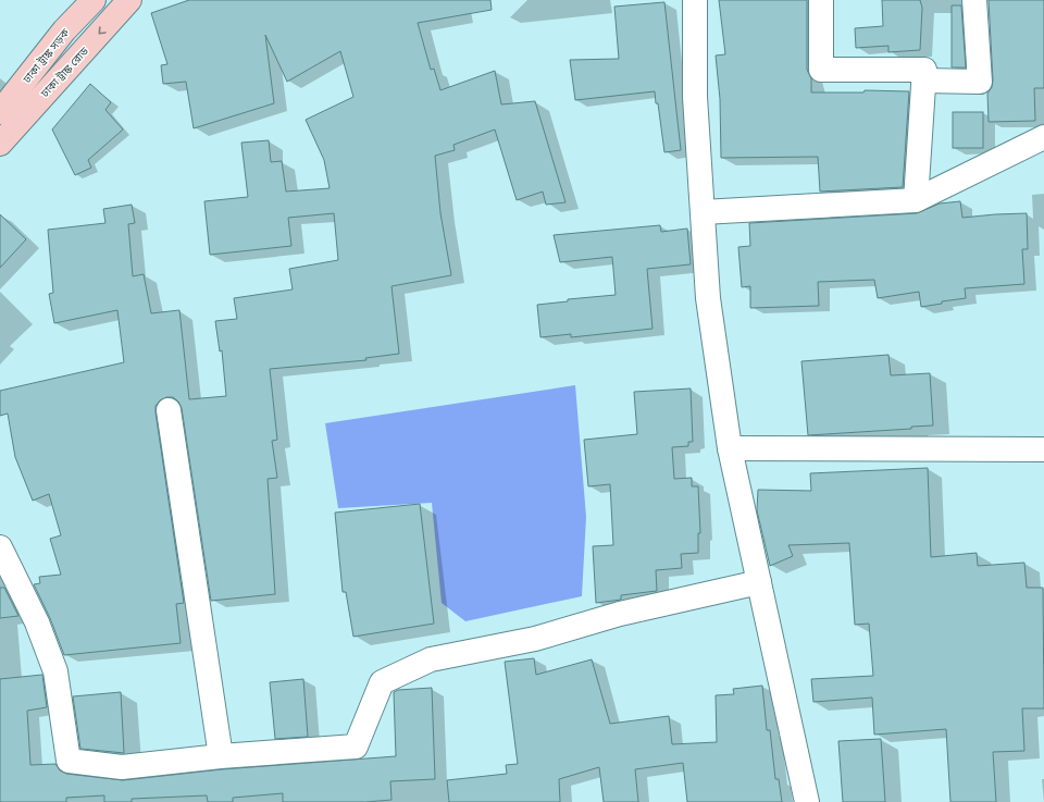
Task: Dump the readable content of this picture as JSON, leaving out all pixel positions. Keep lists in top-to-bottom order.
{
  "streets": {
    "main road": ["ঢাকা ট্রাঙ্ক সড়ক", "ঢাকা ট্রাঙ্ক রোড"]
  },
  "one_way": ["ঢাকা ট্রাঙ্ক রোড"]
}
